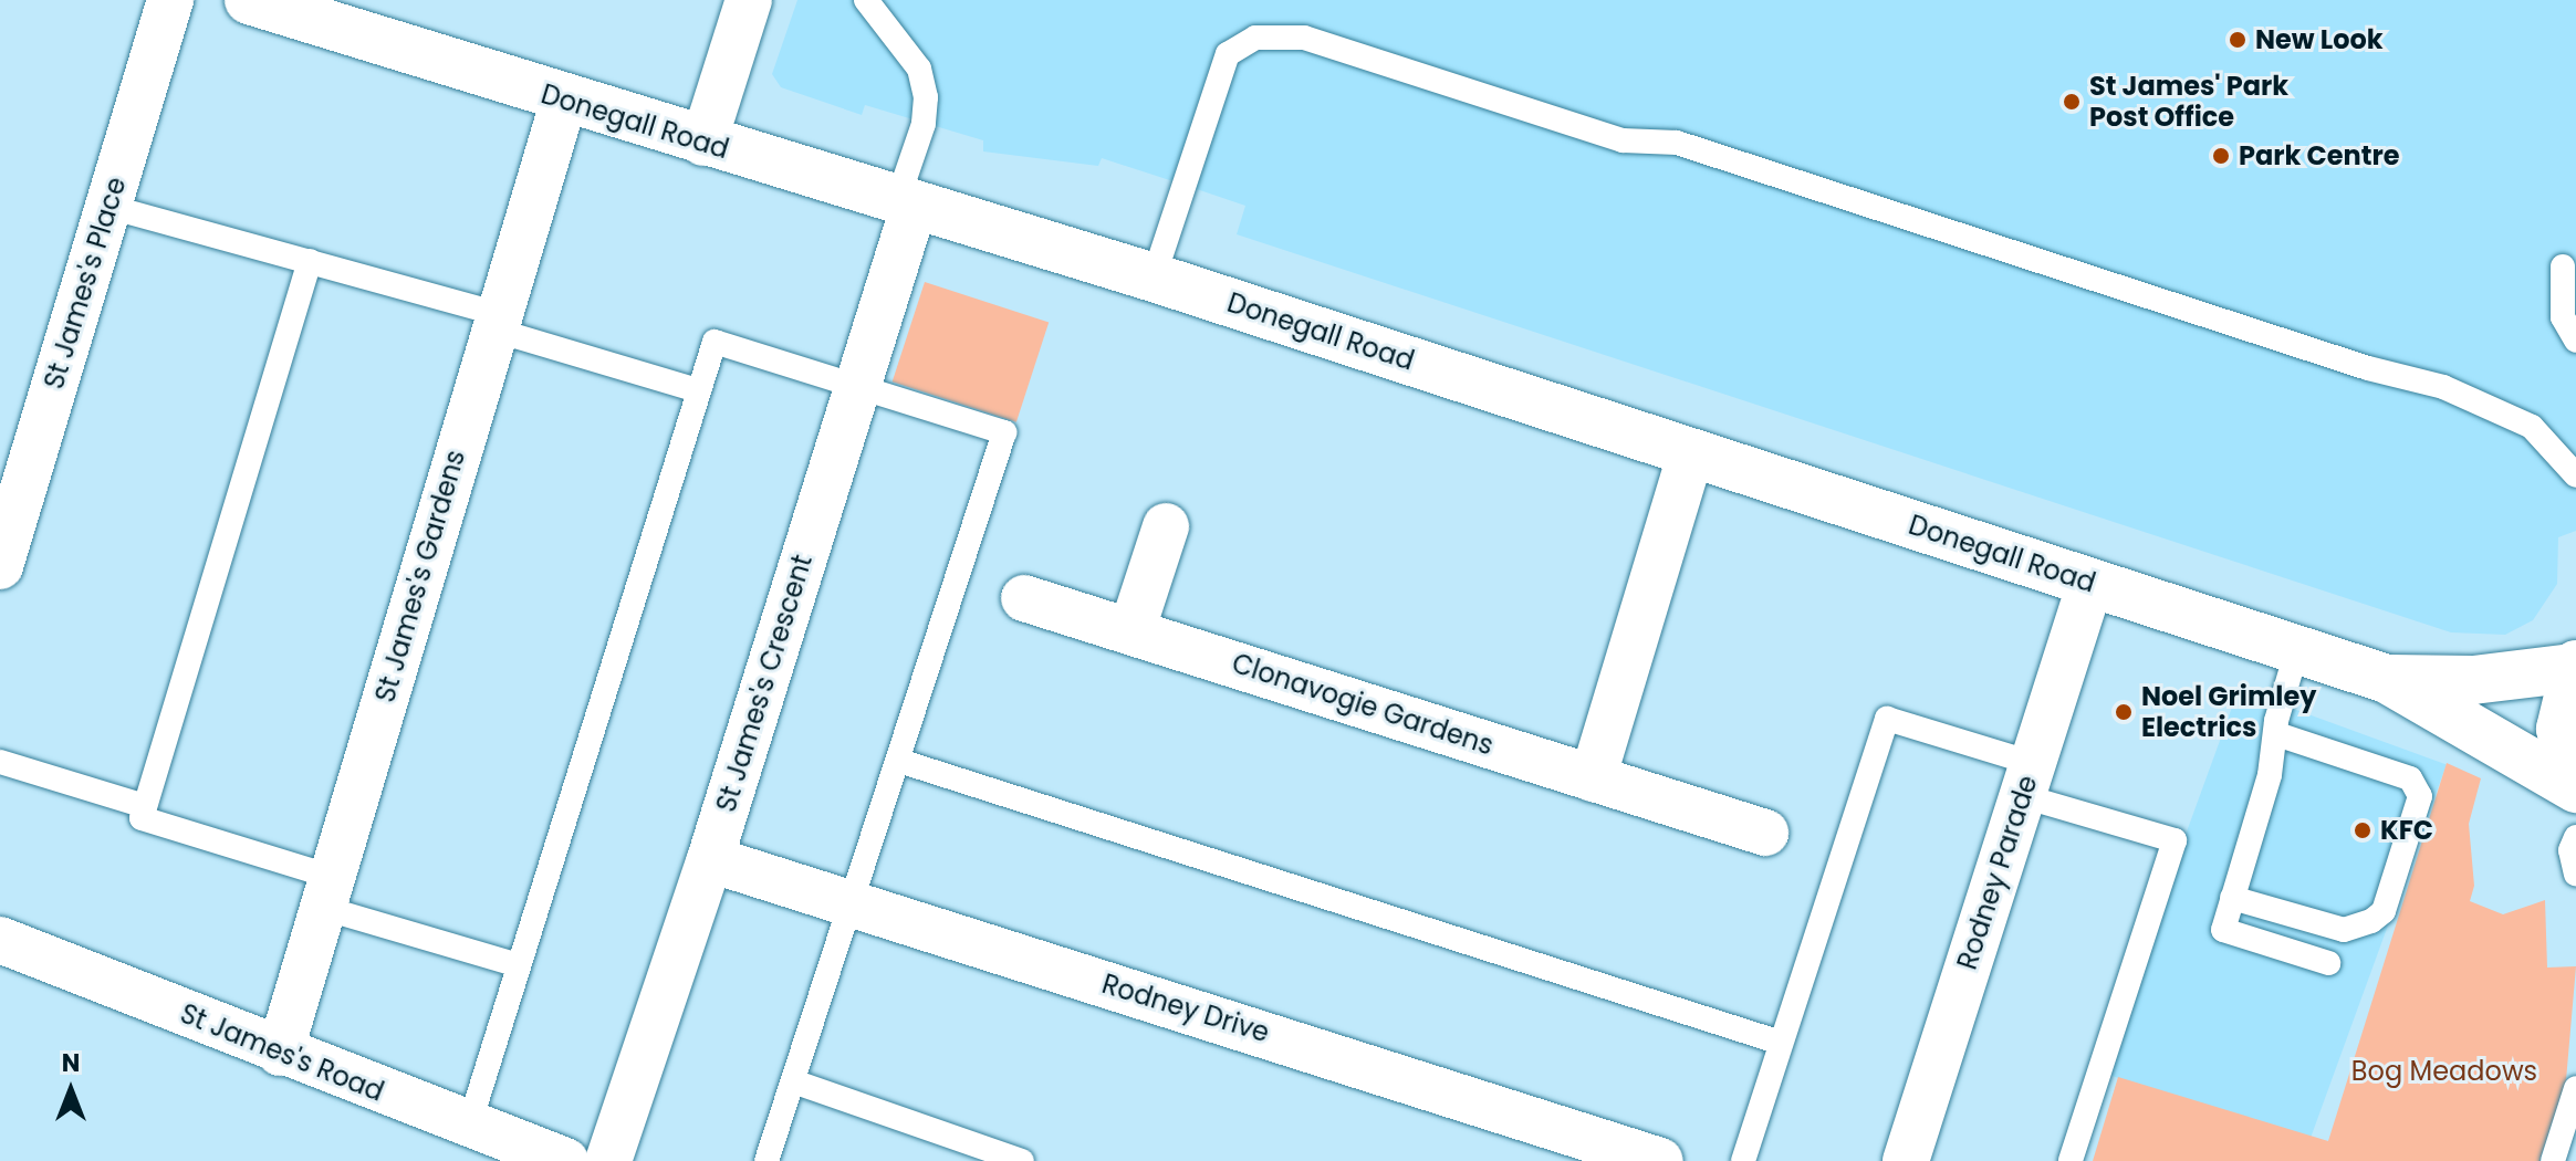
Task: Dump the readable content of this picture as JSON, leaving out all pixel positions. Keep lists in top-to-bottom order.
{
  "streets": {
    "street": [
      "Donegall Road",
      "St James's Place",
      "St James's Gardens",
      "St James's Crescent",
      "Clonavogie Gardens",
      "Rodney Parade",
      "Rodney Drive",
      "St James's Road"
    ]
  },
  "crossings": [
    ["Donegall Road", "St James's Gardens"],
    ["Donegall Road", "St James's Crescent"],
    ["Donegall Road", "Rodney Parade"],
    ["St James's Gardens", "St James's Road"],
    ["St James's Crescent", "Rodney Drive"]
  ],
  "parks": ["Bog Meadows"],
  "places": [
    "New Look",
    "St James' Park Post Office",
    "Park Centre",
    "Noel Grimley Electrics",
    "KFC"
  ],
  "north": "top"
}
